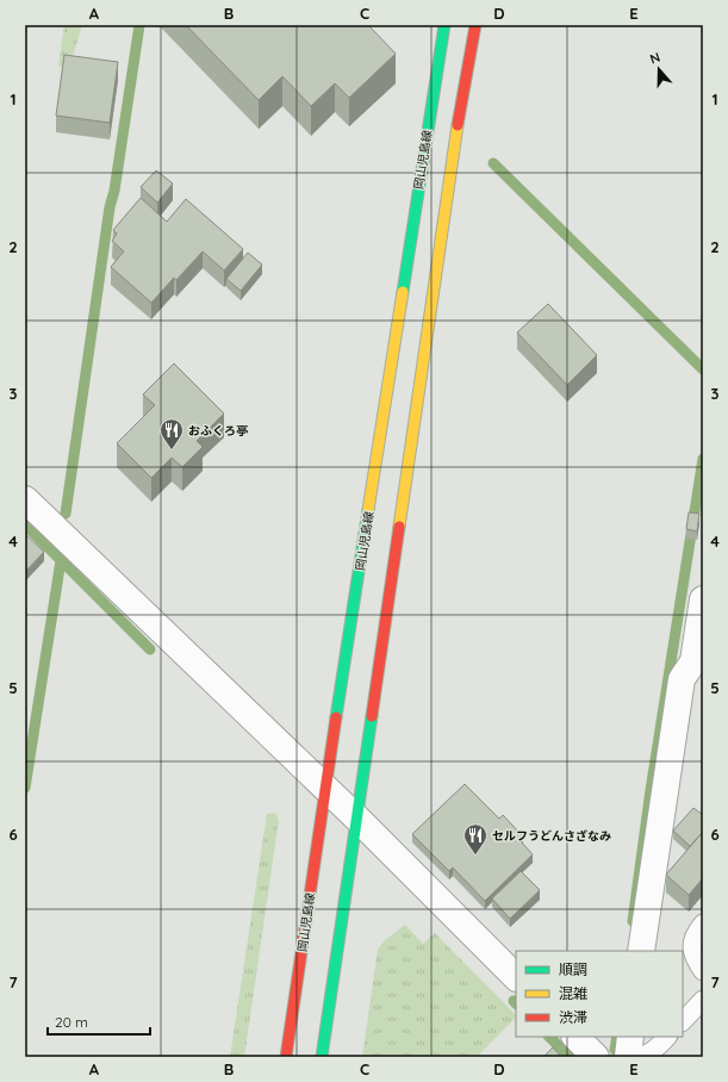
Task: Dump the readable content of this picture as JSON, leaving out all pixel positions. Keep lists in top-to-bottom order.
{
  "streets": {
    "main road": ["岡山児島線"]
  },
  "places": {
    "restaurant": ["おふくろ亭", "セルフうどんさざなみ"]
  },
  "legend": ["順調", "混雑", "渋滞"],
  "scale_bar": "20 m",
  "north": "top",
  "grid": {
    "columns": [
      "A",
      "B",
      "C",
      "D",
      "E"
    ],
    "rows": [
      "1",
      "2",
      "3",
      "4",
      "5",
      "6",
      "7"
    ]
  }
}
